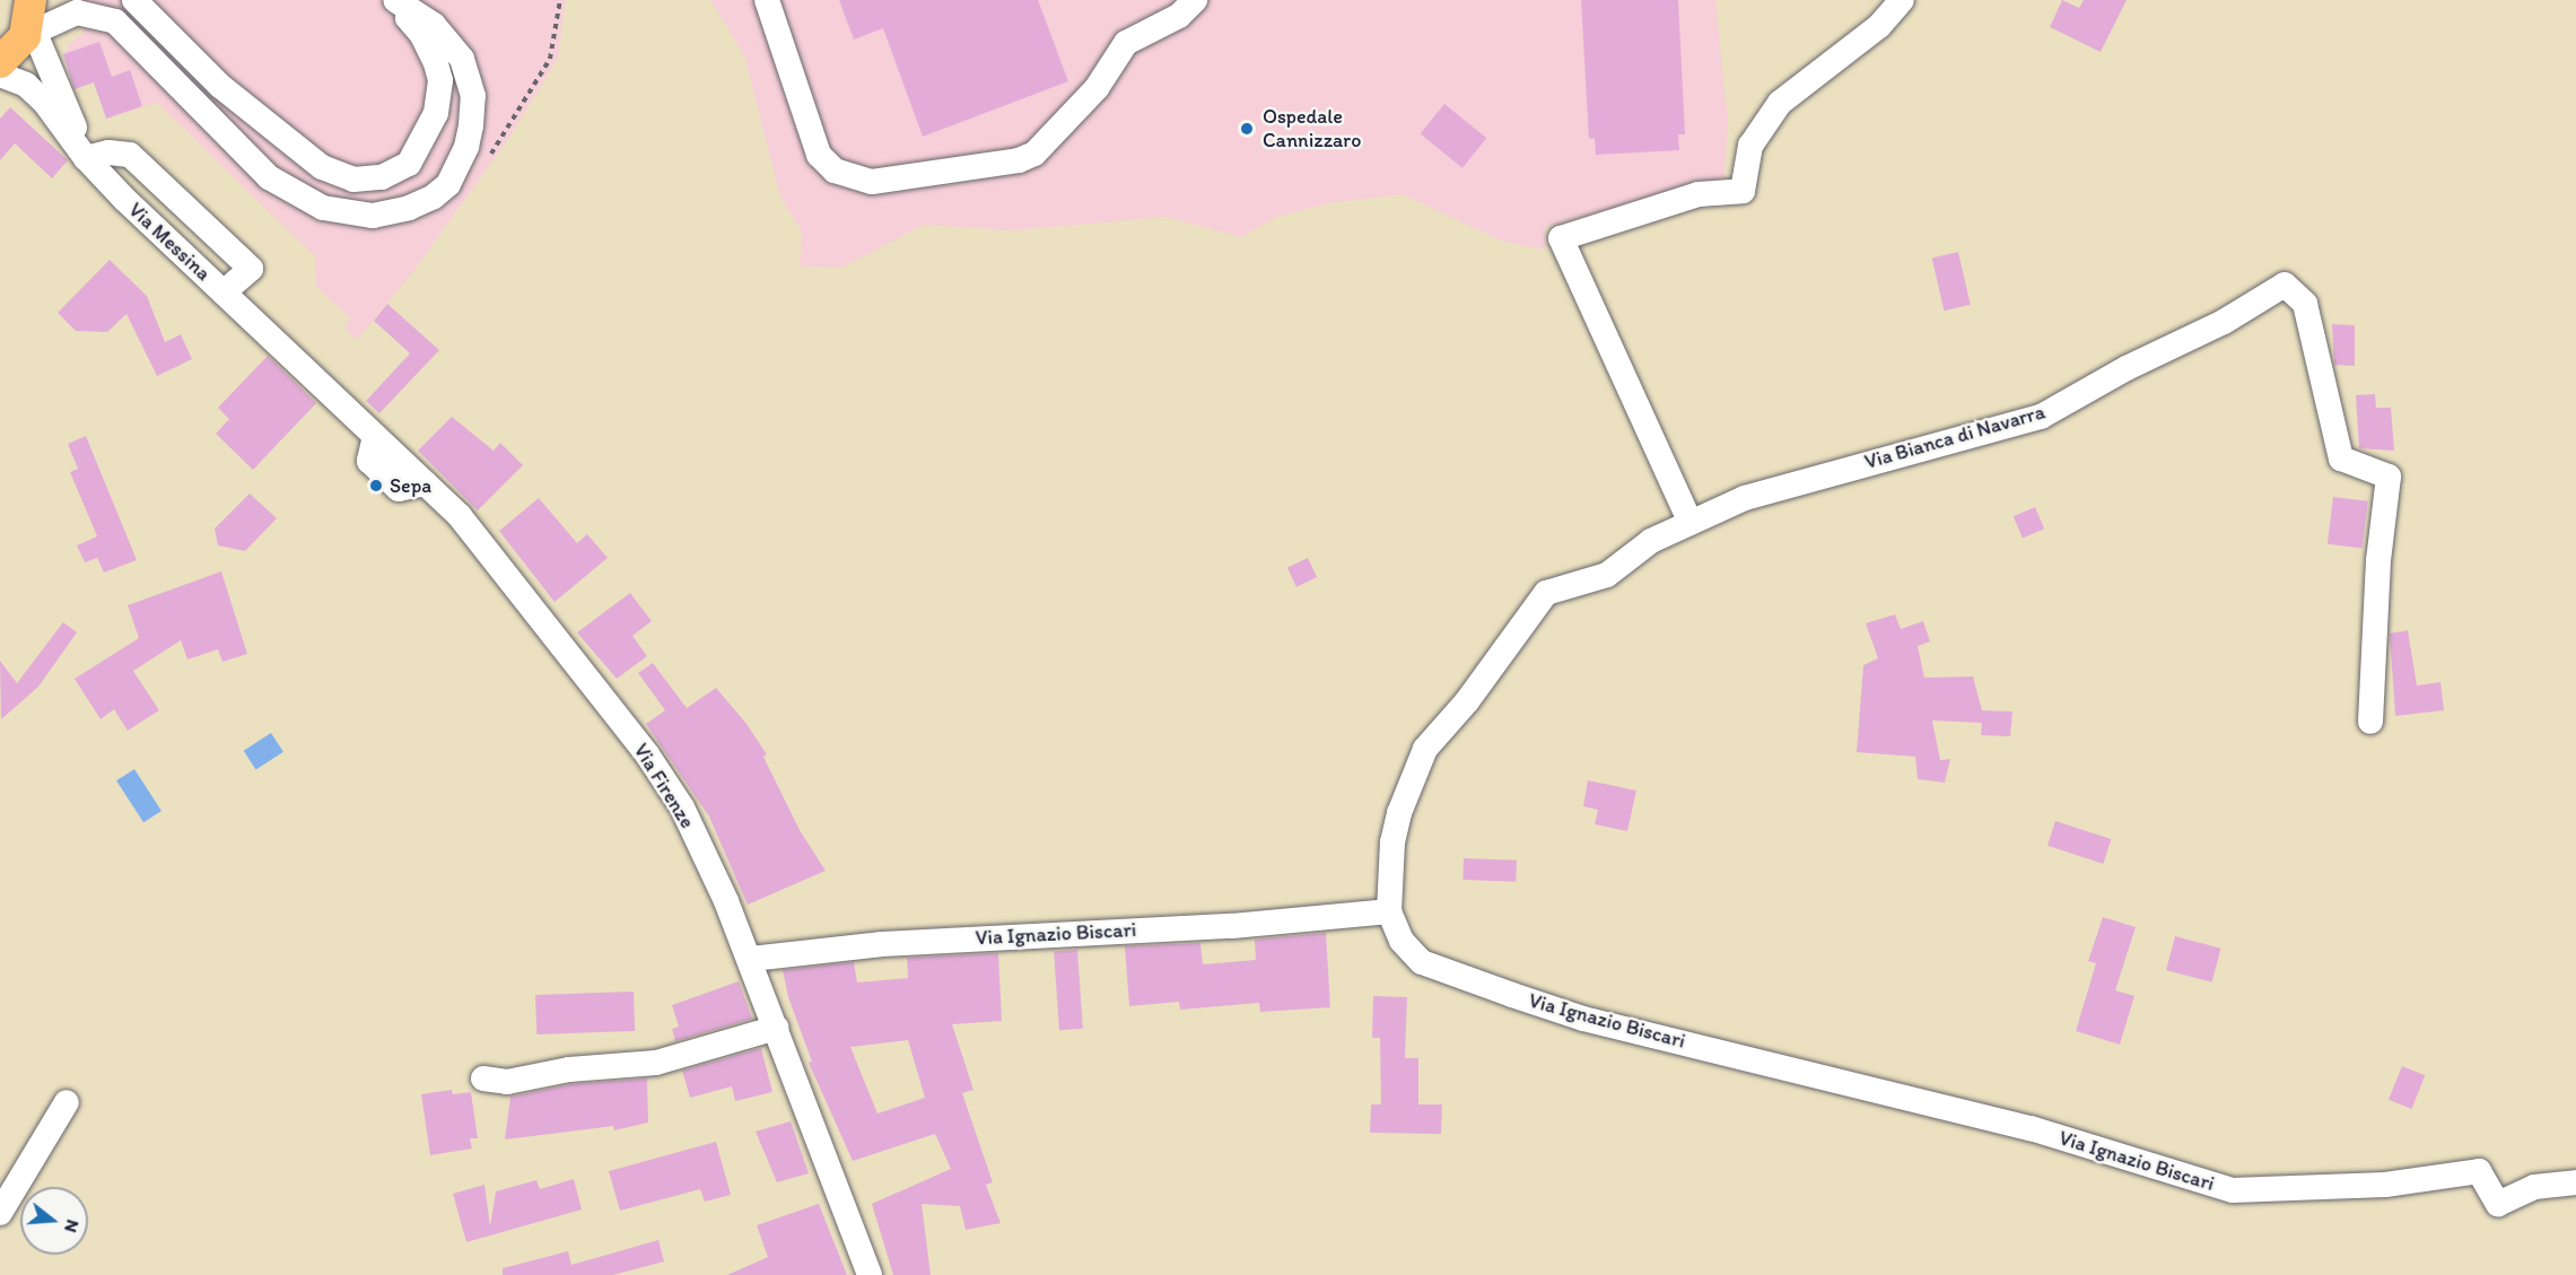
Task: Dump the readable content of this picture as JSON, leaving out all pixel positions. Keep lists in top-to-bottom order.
{
  "streets": {
    "street": [
      "Via Messina",
      "Via Bianca di Navarra",
      "Via Firenze",
      "Via Ignazio Biscari"
    ]
  },
  "crossings": [
    ["Via Messina", "Via Firenze"],
    ["Via Bianca di Navarra", "Via Ignazio Biscari"],
    ["Via Firenze", "Via Ignazio Biscari"]
  ],
  "places": ["Ospedale Cannizzaro", "Sepa"],
  "north": "right"
}
